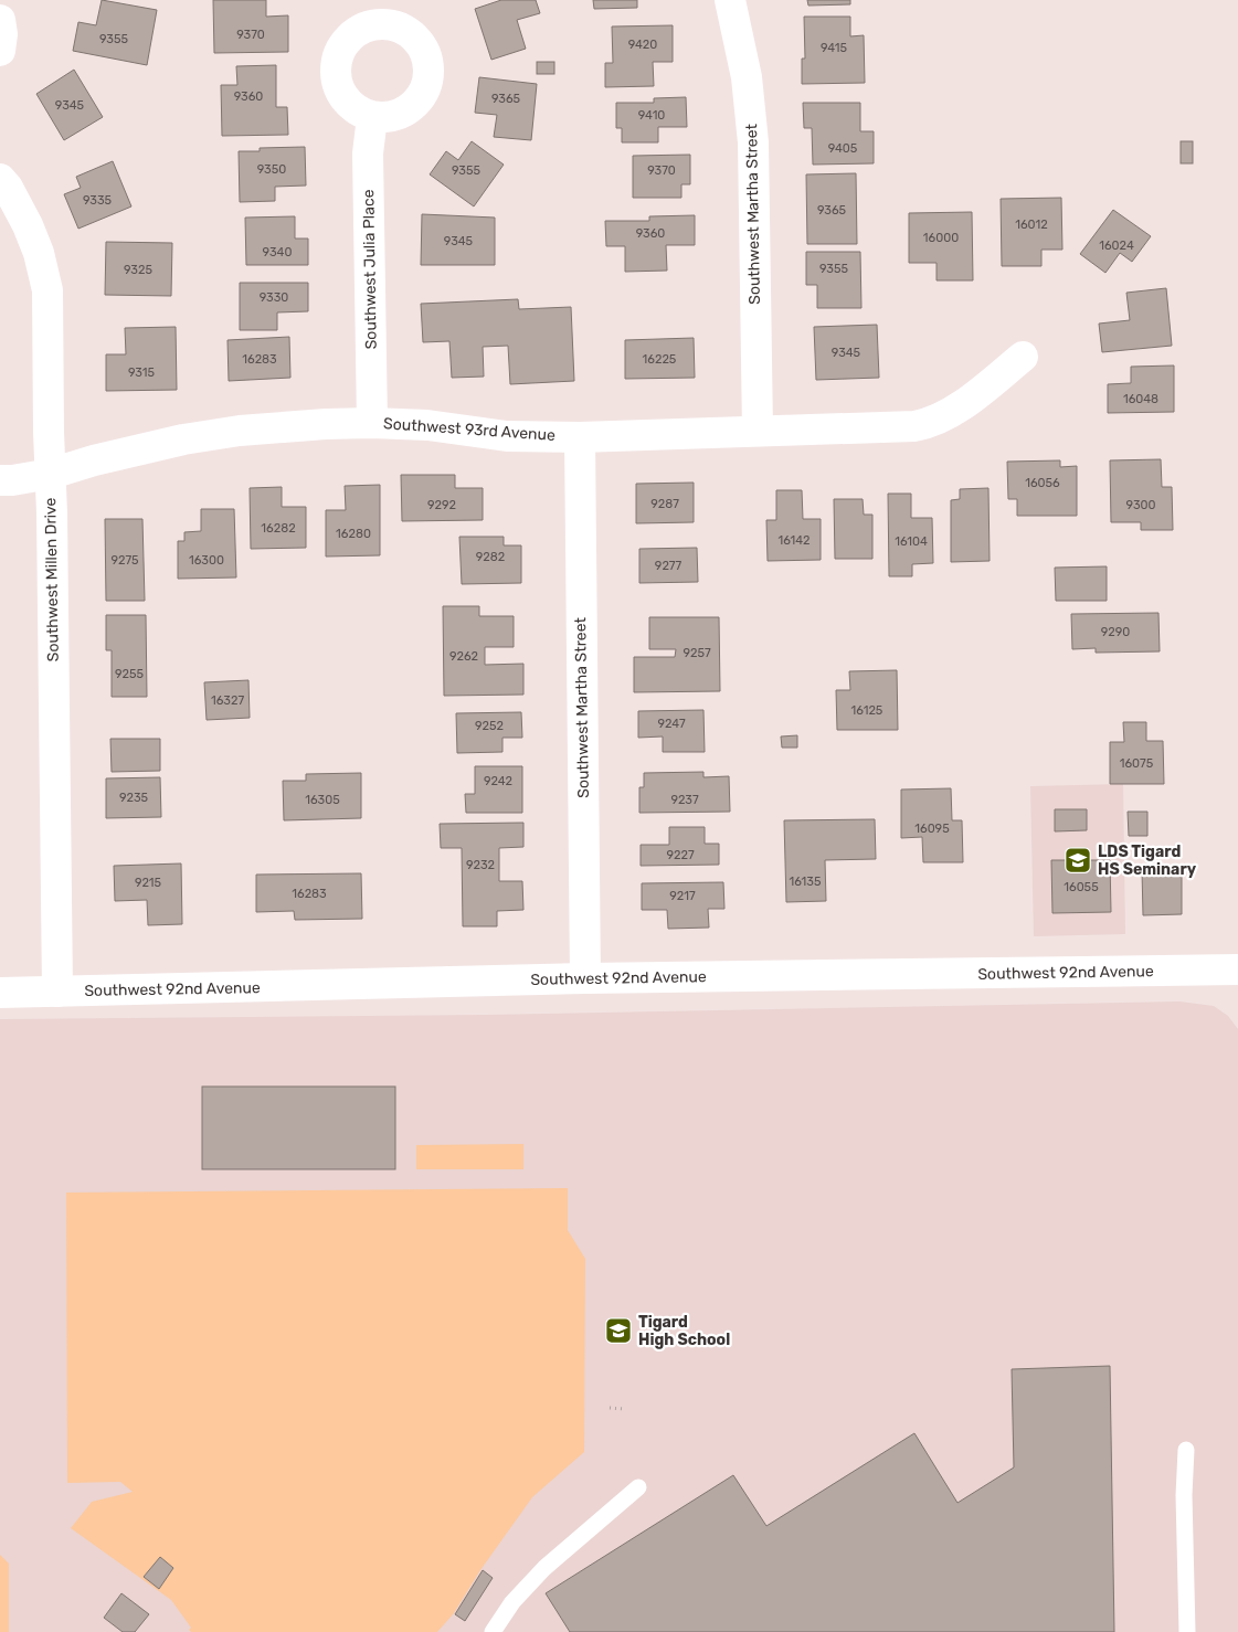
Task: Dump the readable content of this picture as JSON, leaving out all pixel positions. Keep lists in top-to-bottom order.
{
  "streets": {
    "street": [
      "Southwest Martha Street",
      "Southwest Julia Place",
      "Southwest 93rd Avenue",
      "Southwest Millen Drive",
      "Southwest 92nd Avenue"
    ]
  },
  "crossings": [
    ["Southwest Martha Street", "Southwest 93rd Avenue"],
    ["Southwest Martha Street", "Southwest 92nd Avenue"],
    ["Southwest Julia Place", "Southwest 93rd Avenue"],
    ["Southwest 93rd Avenue", "Southwest Millen Drive"],
    ["Southwest Millen Drive", "Southwest 92nd Avenue"]
  ],
  "places": {
    "school or university": ["LDS Tigard HS Seminary", "Tigard High School"]
  },
  "house_numbers": [
    "9370",
    "9355",
    "9420",
    "9415",
    "9360",
    "9365",
    "9345",
    "9410",
    "9405",
    "9350",
    "9355",
    "9370",
    "9335",
    "9365",
    "16012",
    "9360",
    "16000",
    "9345",
    "16024",
    "9340",
    "9355",
    "9325",
    "9330",
    "9345",
    "16283",
    "16225",
    "9315",
    "16048",
    "16056",
    "9287",
    "9292",
    "9300",
    "16282",
    "16280",
    "16142",
    "16104",
    "9282",
    "9275",
    "16300",
    "9277",
    "9290",
    "9257",
    "9262",
    "9255",
    "16327",
    "16125",
    "9247",
    "9252",
    "16075",
    "9242",
    "9235",
    "16305",
    "9237",
    "16095",
    "9227",
    "9232",
    "16135",
    "9215",
    "16055",
    "16283",
    "9217"
  ]
}
